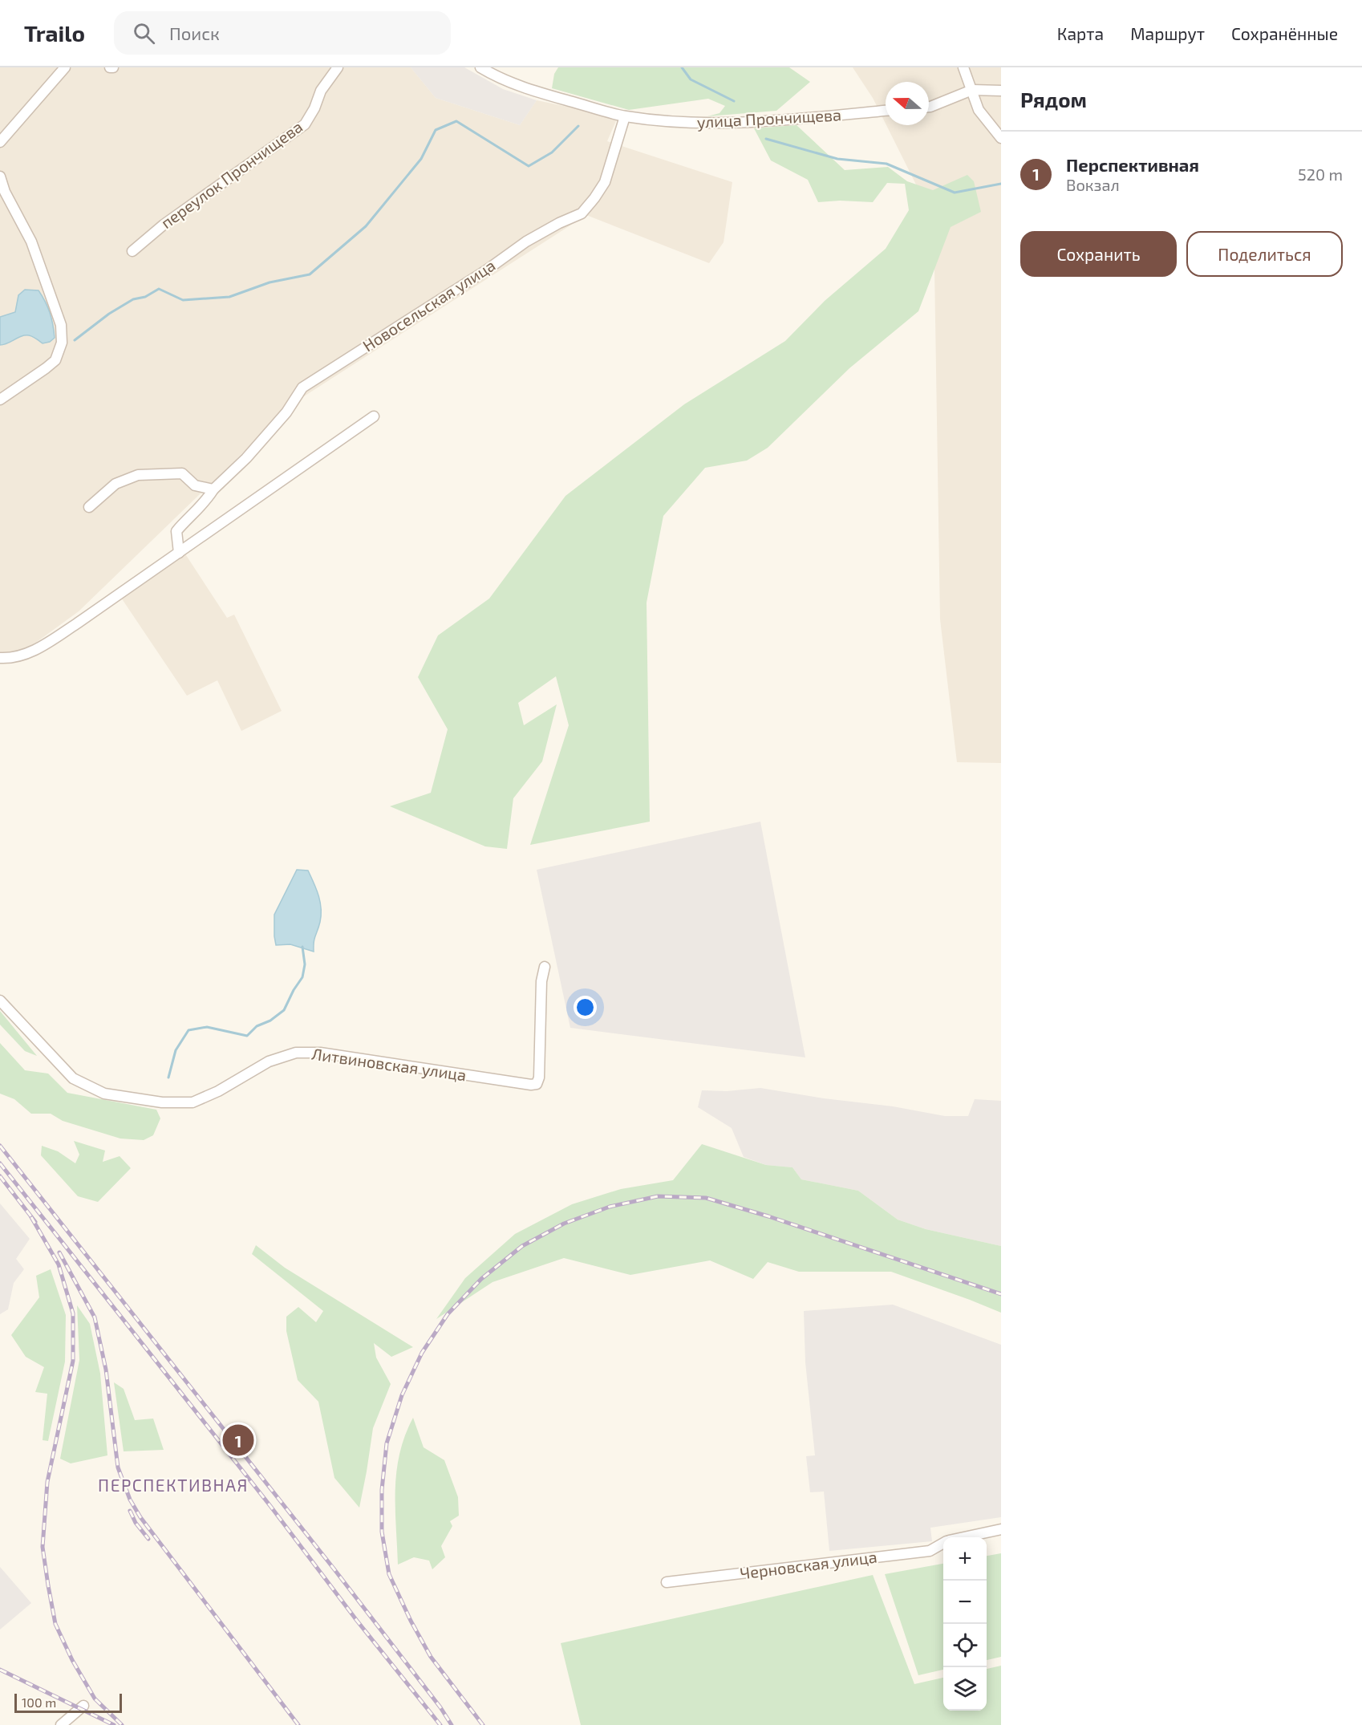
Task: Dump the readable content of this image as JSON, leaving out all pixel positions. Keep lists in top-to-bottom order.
{
  "streets": {
    "street": [
      "улица Прончищева",
      "переулок Прончищева",
      "Новосельская улица",
      "Литвиновская улица",
      "Черновская улица"
    ]
  },
  "crossings": [
    ["улица Прончищева", "Новосельская улица"]
  ],
  "districts": ["ПЕРСПЕКТИВНАЯ"],
  "scale_bar": "100 m",
  "north": "left",
  "page": {
    "header": "Trailo",
    "search": "Поиск",
    "nav": ["Карта", "Маршрут", "Сохранённые"],
    "heading": "Рядом",
    "list": [
      {
        "mark": "1",
        "name": "Перспективная",
        "note": "Вокзал",
        "value": "520 m"
      }
    ],
    "buttons": ["Сохранить", "Поделиться"],
    "pins": "1",
    "map_buttons": ["+", "−"],
    "scale": "100 m"
  }
}
